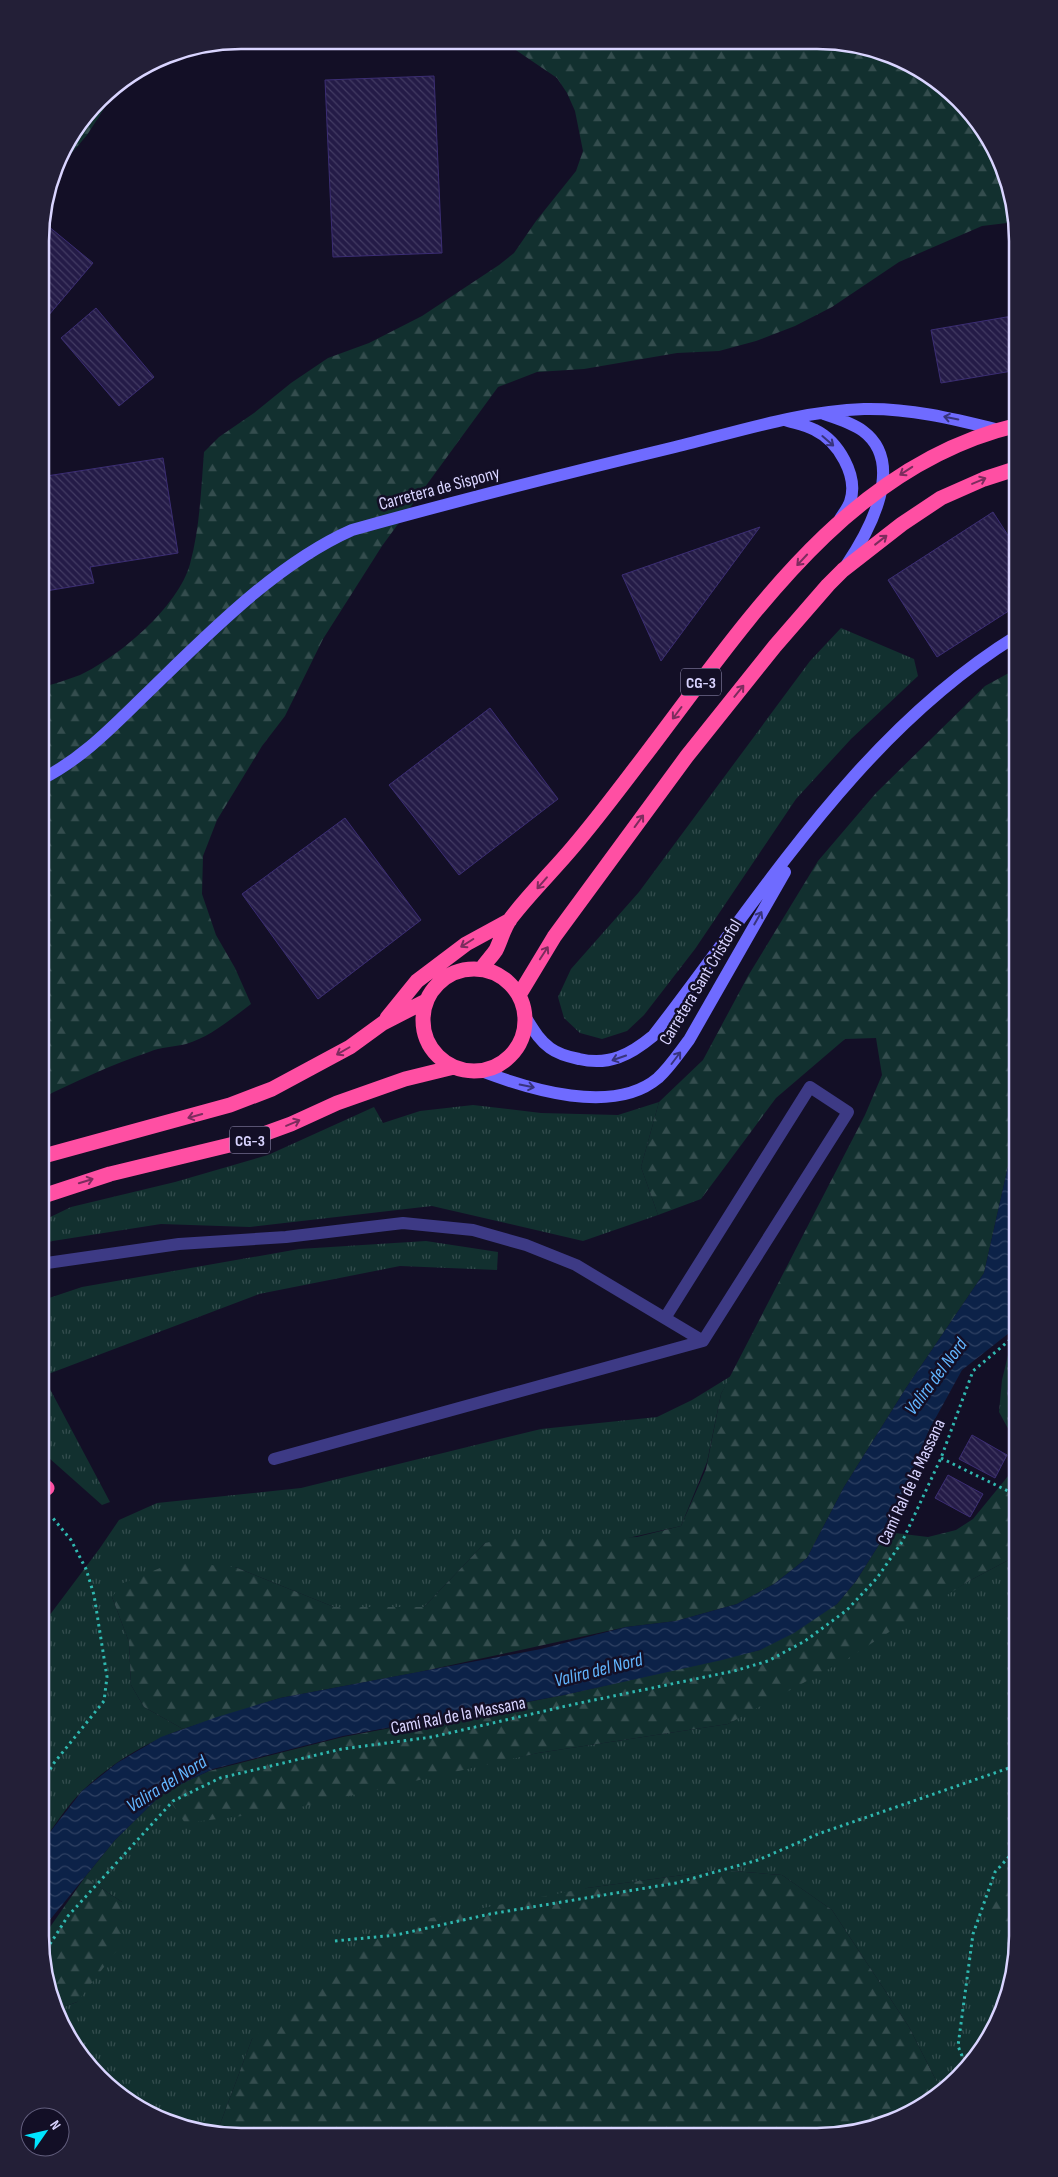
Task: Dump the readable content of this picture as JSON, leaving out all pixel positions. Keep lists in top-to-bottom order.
{
  "streets": {
    "highway": ["CG-3"],
    "main road": ["Carretera de Sispony", "Carretera Sant Cristofol"],
    "path": ["Camí Ral de la Massana"]
  },
  "crossings": [
    ["Carretera de Sispony", "CG-3"],
    ["CG-3", "Carretera Sant Cristofol"]
  ],
  "water": ["Valira del Nord"],
  "north": "top right"
}
